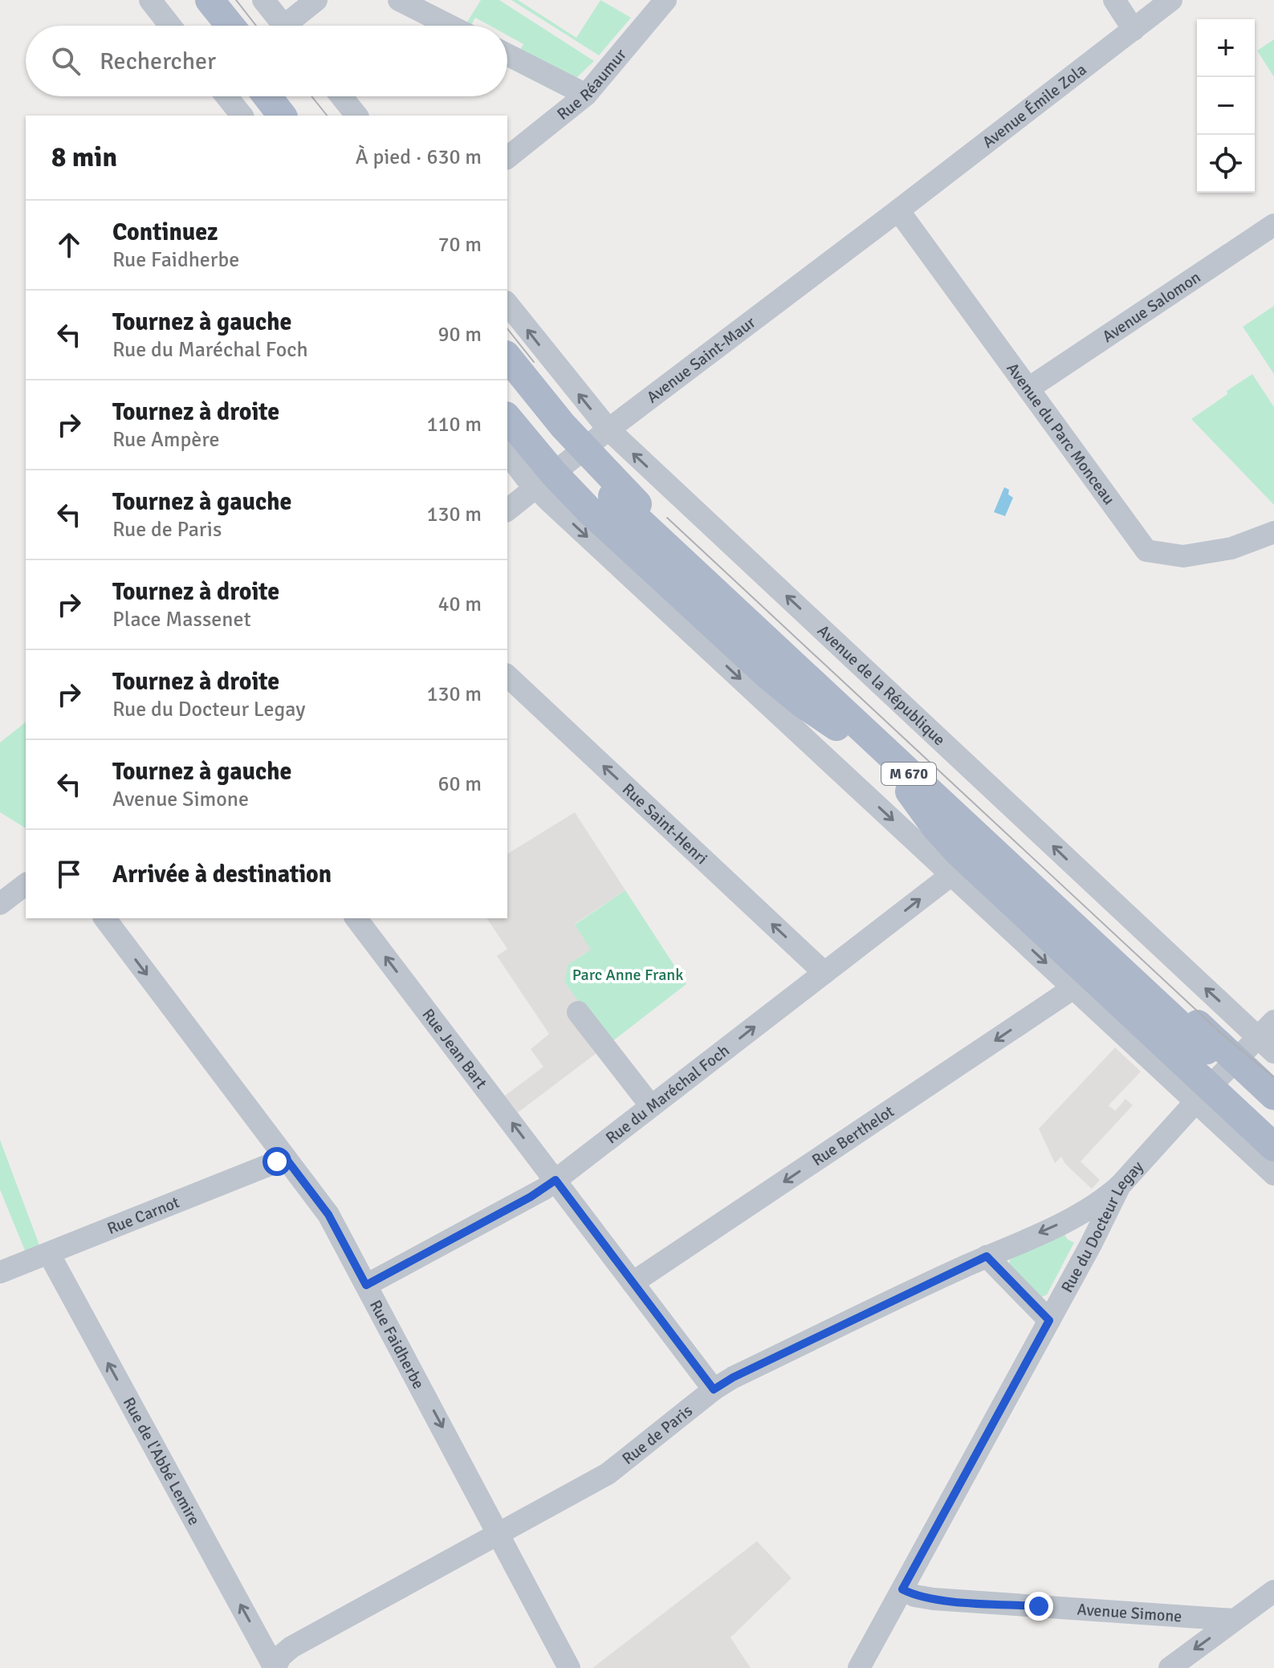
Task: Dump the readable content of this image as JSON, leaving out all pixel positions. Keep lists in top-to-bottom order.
{
  "streets": {
    "main road": ["M 670"],
    "street": [
      "Rue Réaumur",
      "Avenue Émile Zola",
      "Avenue Salomon",
      "Avenue Saint-Maur",
      "Avenue du Parc Monceau",
      "Avenue de la République",
      "Rue Saint-Henri",
      "Rue Jean Bart",
      "Rue du Maréchal Foch",
      "Rue Berthelot",
      "Rue Carnot",
      "Rue du Docteur Legay",
      "Rue Faidherbe",
      "Rue de Paris",
      "Rue de l'Abbé Lemire",
      "Avenue Simone"
    ]
  },
  "crossings": [
    ["Avenue Émile Zola", "Avenue Saint-Maur"],
    ["Avenue Émile Zola", "Avenue du Parc Monceau"],
    ["Avenue Salomon", "Avenue du Parc Monceau"],
    ["Avenue Saint-Maur", "Avenue du Parc Monceau"],
    ["Avenue Saint-Maur", "Avenue de la République"],
    ["Avenue de la République", "Rue du Docteur Legay"],
    ["M 670", "Rue du Docteur Legay"],
    ["Rue Saint-Henri", "Rue du Maréchal Foch"],
    ["Rue Jean Bart", "Rue du Maréchal Foch"],
    ["Rue Jean Bart", "Rue Berthelot"],
    ["Rue Jean Bart", "Rue de Paris"],
    ["Rue du Maréchal Foch", "Rue Faidherbe"],
    ["Rue Carnot", "Rue Faidherbe"],
    ["Rue Carnot", "Rue de l'Abbé Lemire"],
    ["Rue du Docteur Legay", "Rue de Paris"],
    ["Rue du Docteur Legay", "Avenue Simone"],
    ["Rue Faidherbe", "Rue de Paris"],
    ["Rue de Paris", "Rue de l'Abbé Lemire"]
  ],
  "one_way": [
    "Rue du Maréchal Foch",
    "Rue Berthelot",
    "Rue Faidherbe",
    "Rue de l'Abbé Lemire"
  ],
  "parks": ["Parc Anne Frank"],
  "page": {
    "map_buttons": ["+", "−"],
    "search": "Rechercher",
    "heading": ["8 min", "À pied · 630 m"],
    "list": [
      ["Continuez", "Rue Faidherbe", "70 m"],
      ["Tournez à gauche", "Rue du Maréchal Foch", "90 m"],
      ["Tournez à droite", "Rue Ampère", "110 m"],
      ["Tournez à gauche", "Rue de Paris", "130 m"],
      ["Tournez à droite", "Place Massenet", "40 m"],
      ["Tournez à droite", "Rue du Docteur Legay", "130 m"],
      ["Tournez à gauche", "Avenue Simone", "60 m"],
      "Arrivée à destination"
    ]
  }
}
